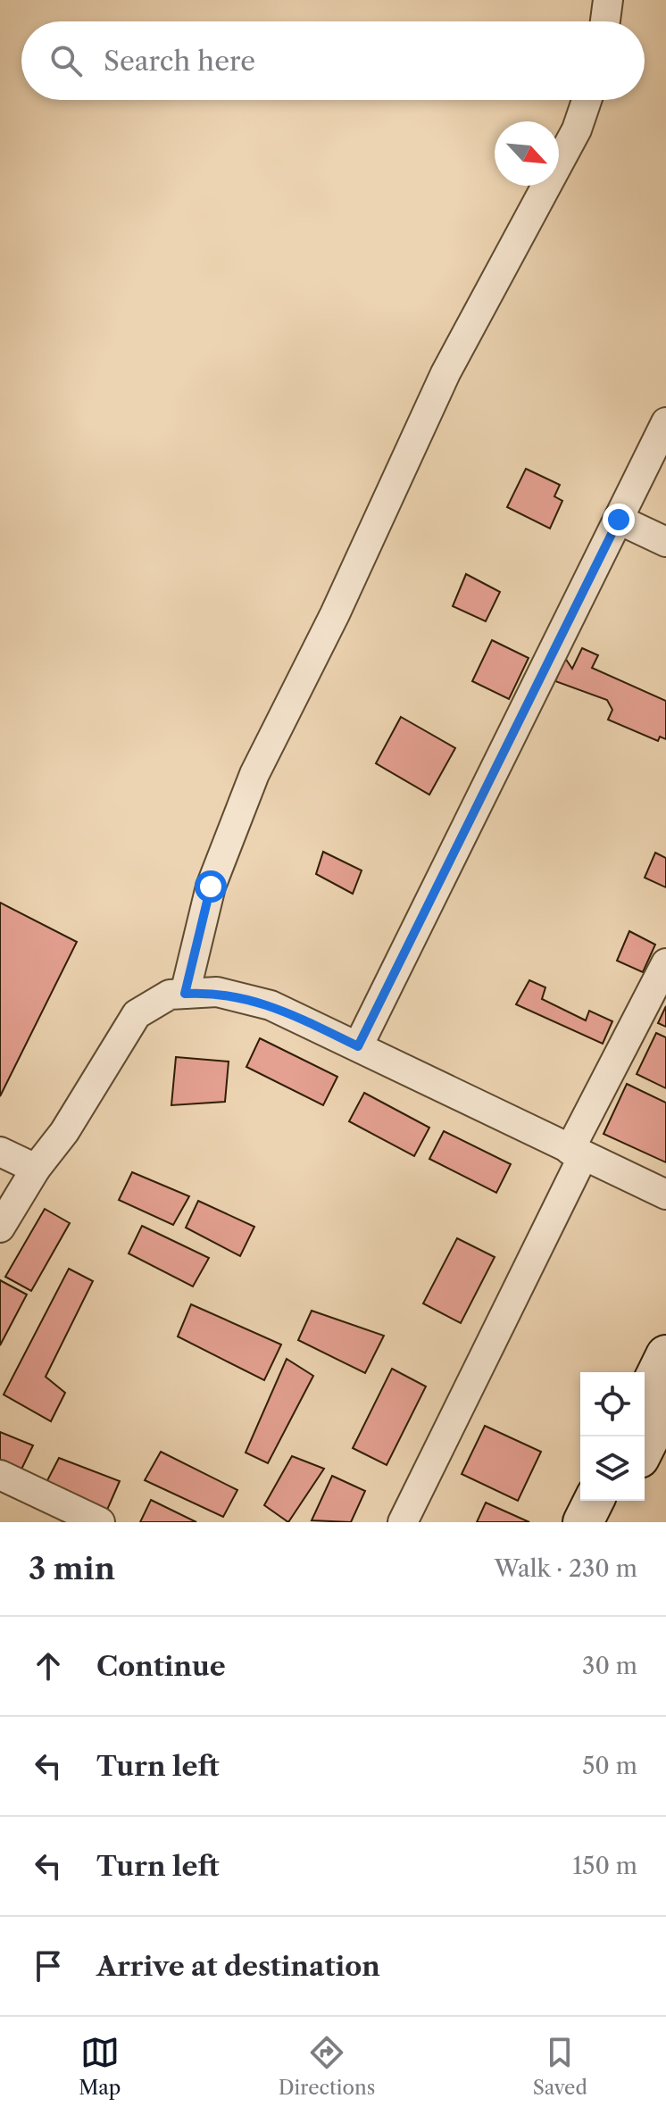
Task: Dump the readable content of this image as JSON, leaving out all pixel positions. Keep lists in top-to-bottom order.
{
  "north": "bottom right",
  "page": {
    "search": "Search here",
    "heading": ["3 min", "Walk · 230 m"],
    "list": [
      ["Continue", "30 m"],
      ["Turn left", "50 m"],
      ["Turn left", "150 m"],
      "Arrive at destination"
    ],
    "nav": ["Map", "Directions", "Saved"]
  }
}
